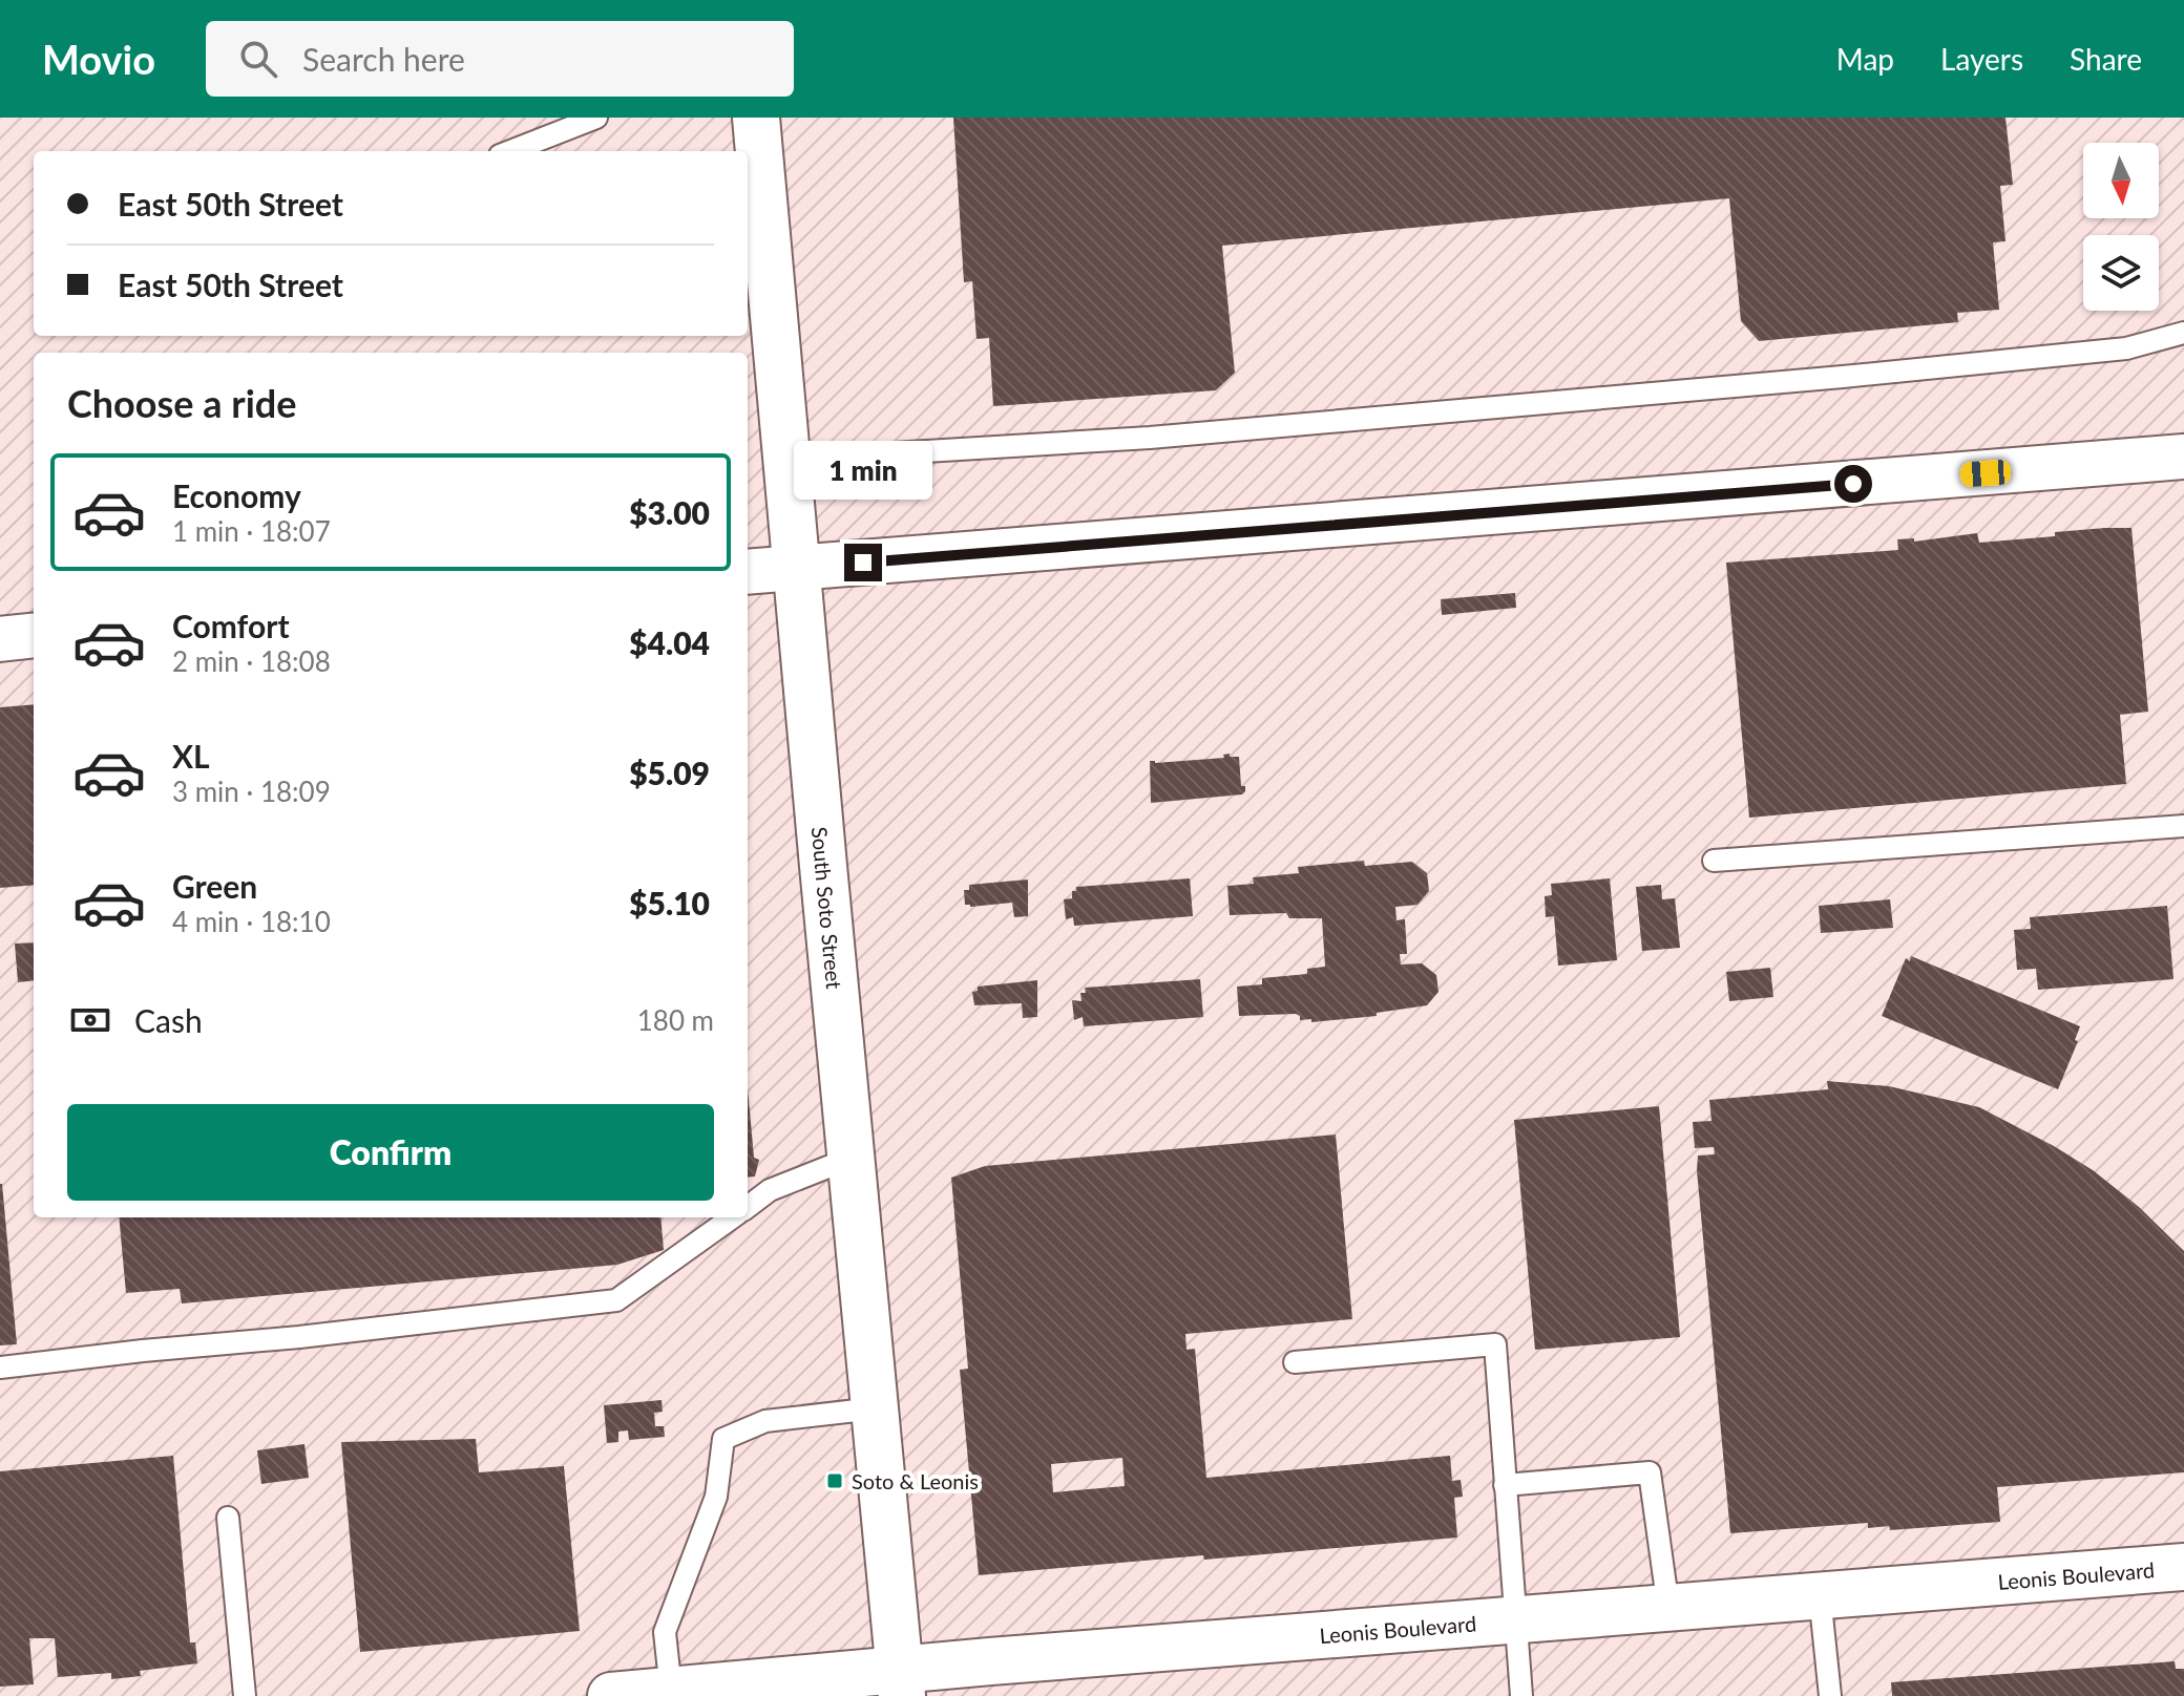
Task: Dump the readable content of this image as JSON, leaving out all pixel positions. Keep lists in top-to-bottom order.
{
  "streets": {
    "main road": ["South Soto Street", "Leonis Boulevard"]
  },
  "crossings": [
    ["South Soto Street", "Leonis Boulevard"]
  ],
  "places": {
    "transit": ["Soto & Leonis"]
  },
  "north": "bottom",
  "page": {
    "header": "Movio",
    "search": "Search here",
    "nav": ["Map", "Layers", "Share"],
    "banner": ["East 50th Street", "East 50th Street"],
    "heading": "Choose a ride",
    "bubble": "1 min",
    "list": [
      {
        "name": "Economy",
        "note": "1 min · 18:07",
        "value": "$3.00"
      },
      {
        "name": "Comfort",
        "note": "2 min · 18:08",
        "value": "$4.04"
      },
      {
        "name": "XL",
        "note": "3 min · 18:09",
        "value": "$5.09"
      },
      {
        "name": "Green",
        "note": "4 min · 18:10",
        "value": "$5.10"
      }
    ],
    "pay": ["Cash", "180 m"],
    "buttons": "Confirm"
  }
}
